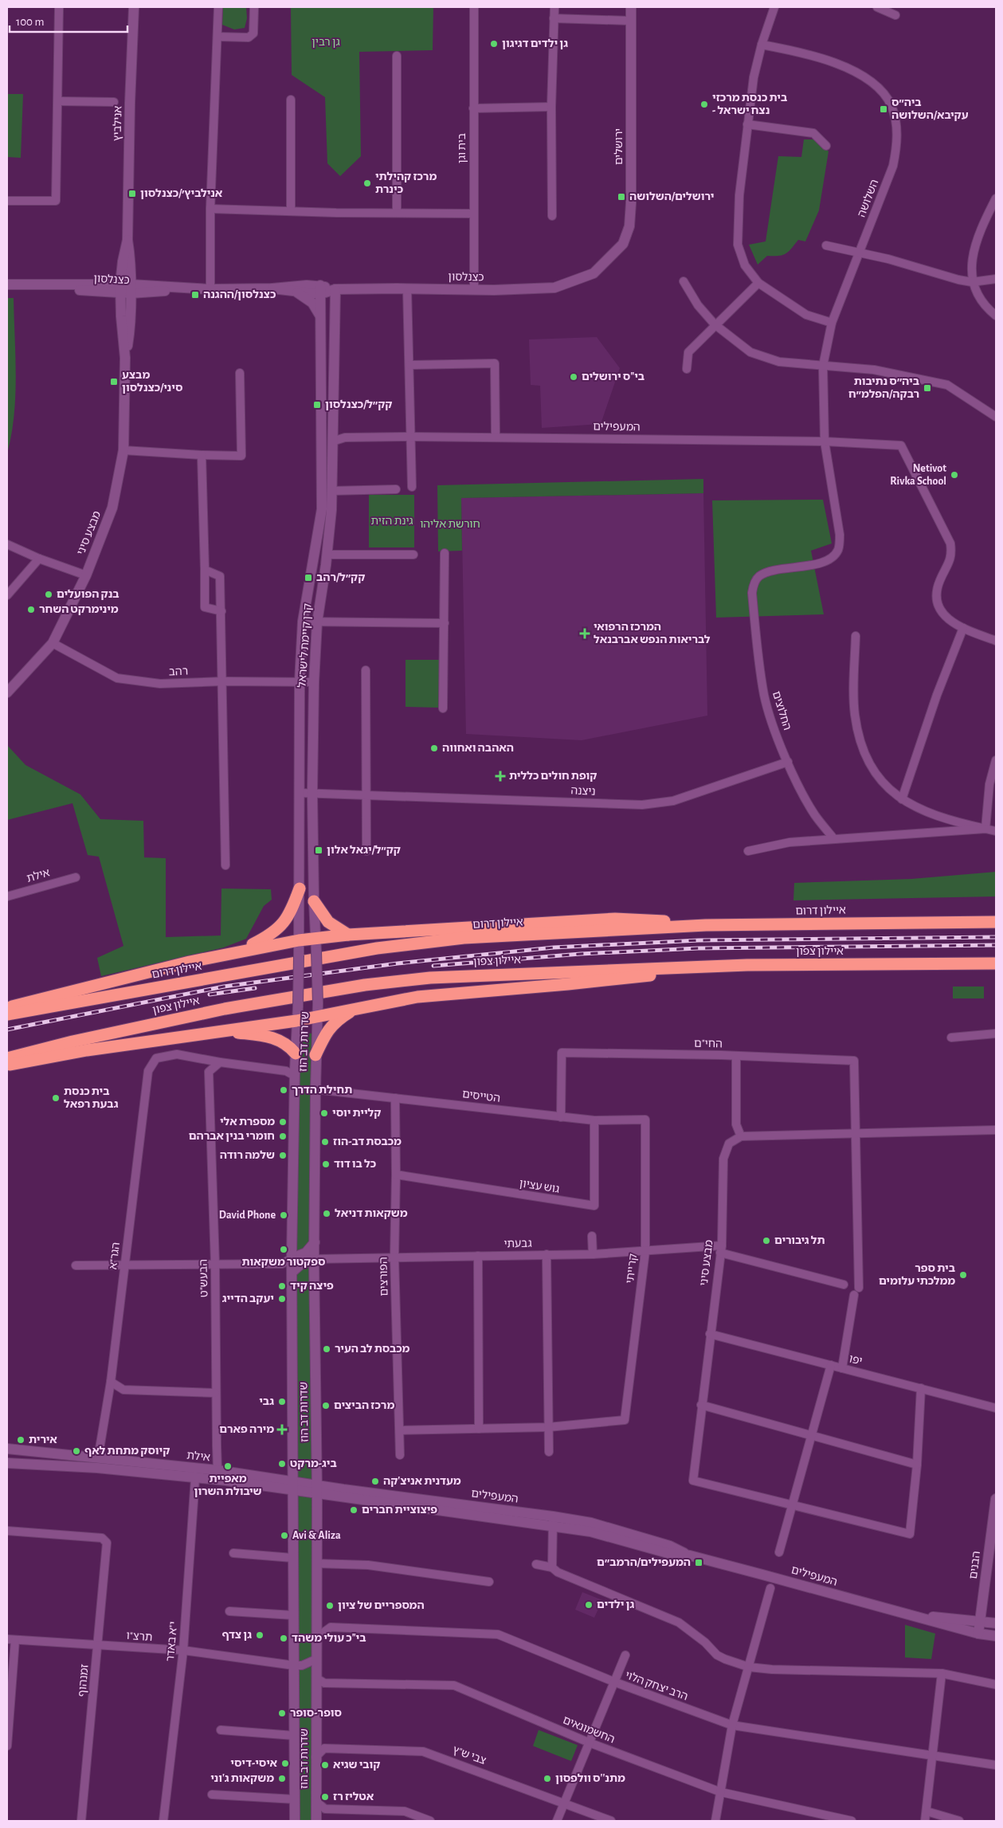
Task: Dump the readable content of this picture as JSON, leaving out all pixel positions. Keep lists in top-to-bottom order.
{
  "streets": {
    "highway": ["איילון דרום", "איילון צפון"],
    "street": [
      "אנילביץ",
      "ירושלים",
      "בית וגן",
      "השלושה",
      "כצנלסון",
      "המעפילים",
      "מבצע סיני",
      "קרן קיימת לישראל",
      "רהב",
      "החלוצים",
      "ניצנה",
      "אילת",
      "שדרות דב הוז",
      "החי\"ם",
      "הטייסים",
      "גוש עציון",
      "גבעתי",
      "הגר\"א",
      "קרייתי",
      "הפורצים",
      "הבעש\"ט",
      "יפו",
      "הבנים",
      "תרצ\"ו",
      "י\"א באדר",
      "זמנהוף",
      "הרב יצחק הלוי",
      "החשמונאים",
      "צבי ש\"ץ"
    ]
  },
  "crossings": [
    ["אנילביץ", "כצנלסון"],
    ["אנילביץ", "מבצע סיני"],
    ["ירושלים", "כצנלסון"],
    ["בית וגן", "כצנלסון"],
    ["השלושה", "המעפילים"],
    ["השלושה", "החלוצים"],
    ["כצנלסון", "מבצע סיני"],
    ["כצנלסון", "קרן קיימת לישראל"],
    ["המעפילים", "קרן קיימת לישראל"],
    ["המעפילים", "אילת"],
    ["המעפילים", "שדרות דב הוז"],
    ["המעפילים", "הבנים"],
    ["מבצע סיני", "רהב"],
    ["מבצע סיני", "גבעתי"],
    ["מבצע סיני", "יפו"],
    ["קרן קיימת לישראל", "רהב"],
    ["קרן קיימת לישראל", "ניצנה"],
    ["קרן קיימת לישראל", "שדרות דב הוז"],
    ["החלוצים", "ניצנה"],
    ["אילת", "שדרות דב הוז"],
    ["אילת", "הגר\"א"],
    ["אילת", "הבעש\"ט"],
    ["אילת", "י\"א באדר"],
    ["שדרות דב הוז", "הטייסים"],
    ["שדרות דב הוז", "גבעתי"],
    ["שדרות דב הוז", "תרצ\"ו"],
    ["שדרות דב הוז", "הרב יצחק הלוי"],
    ["שדרות דב הוז", "החשמונאים"],
    ["שדרות דב הוז", "צבי ש\"ץ"],
    ["החי\"ם", "הטייסים"],
    ["הטייסים", "גוש עציון"],
    ["הטייסים", "קרייתי"],
    ["הטייסים", "הפורצים"],
    ["גוש עציון", "הפורצים"],
    ["גבעתי", "קרייתי"],
    ["גבעתי", "הפורצים"],
    ["הגר\"א", "הבעש\"ט"],
    ["תרצ\"ו", "י\"א באדר"],
    ["תרצ\"ו", "זמנהוף"]
  ],
  "parks": ["גן רבין", "גינת הזית", "חורשת אליהו"],
  "places": {
    "other": [
      "גן ילדים דגיגון",
      "בית כנסת מרכזי - נצח ישראל",
      "מרכז קהילתי כינרת",
      "בי\"ס ירושלים",
      "Netivot Rivka School",
      "בנק הפועלים",
      "מינימרקט השחר",
      "האהבה ואחווה",
      "תחילת הדרך",
      "בית כנסת גבעת רפאל",
      "קליית יוסי",
      "מספרת אלי",
      "חומרי בנין אברהם",
      "מכבסת דב-הוז",
      "שלמה רודה",
      "כל בו דוד",
      "משקאות דניאל",
      "David Phone",
      "תל גיבורים",
      "ספקטור משקאות",
      "בית ספר ממלכתי עלומים",
      "פיצה קיד",
      "יעקב הדייג",
      "מכבסת לב העיר",
      "גבי",
      "מרכז הביצים",
      "אירית",
      "קיוסק מתחת לאף",
      "ביג-מרקט",
      "מאפיית שיבולת השרון",
      "מעדנית אניצ'קה",
      "פיצוציית חברים",
      "Avi & Aliza",
      "גן ילדים",
      "המספריים של ציון",
      "גן צדף",
      "בי\"כ עולי משהד",
      "סופר-סופר",
      "איסי-דיסי",
      "קובי שגיא",
      "משקאות ג'וני",
      "מתנ''ס וולפסון",
      "אטליז רז"
    ],
    "transit": [
      "ביה״ס עקיבא/השלושה",
      "אנילביץ׳/כצנלסון",
      "ירושלים/השלושה",
      "כצנלסון/ההגנה",
      "מבצע סיני/כצנלסון",
      "ביה״ס נתיבות רבקה/הפלמ״ח",
      "קק״ל/כצנלסון",
      "קק״ל/רהב",
      "קק״ל/יגאל אלון",
      "המעפילים/הרמב״ם"
    ],
    "health": ["המרכז הרפואי לבריאות הנפש אברבנאל", "קופת חולים כללית", "מירה פארם"]
  },
  "scale_bar": "100 m"
}
